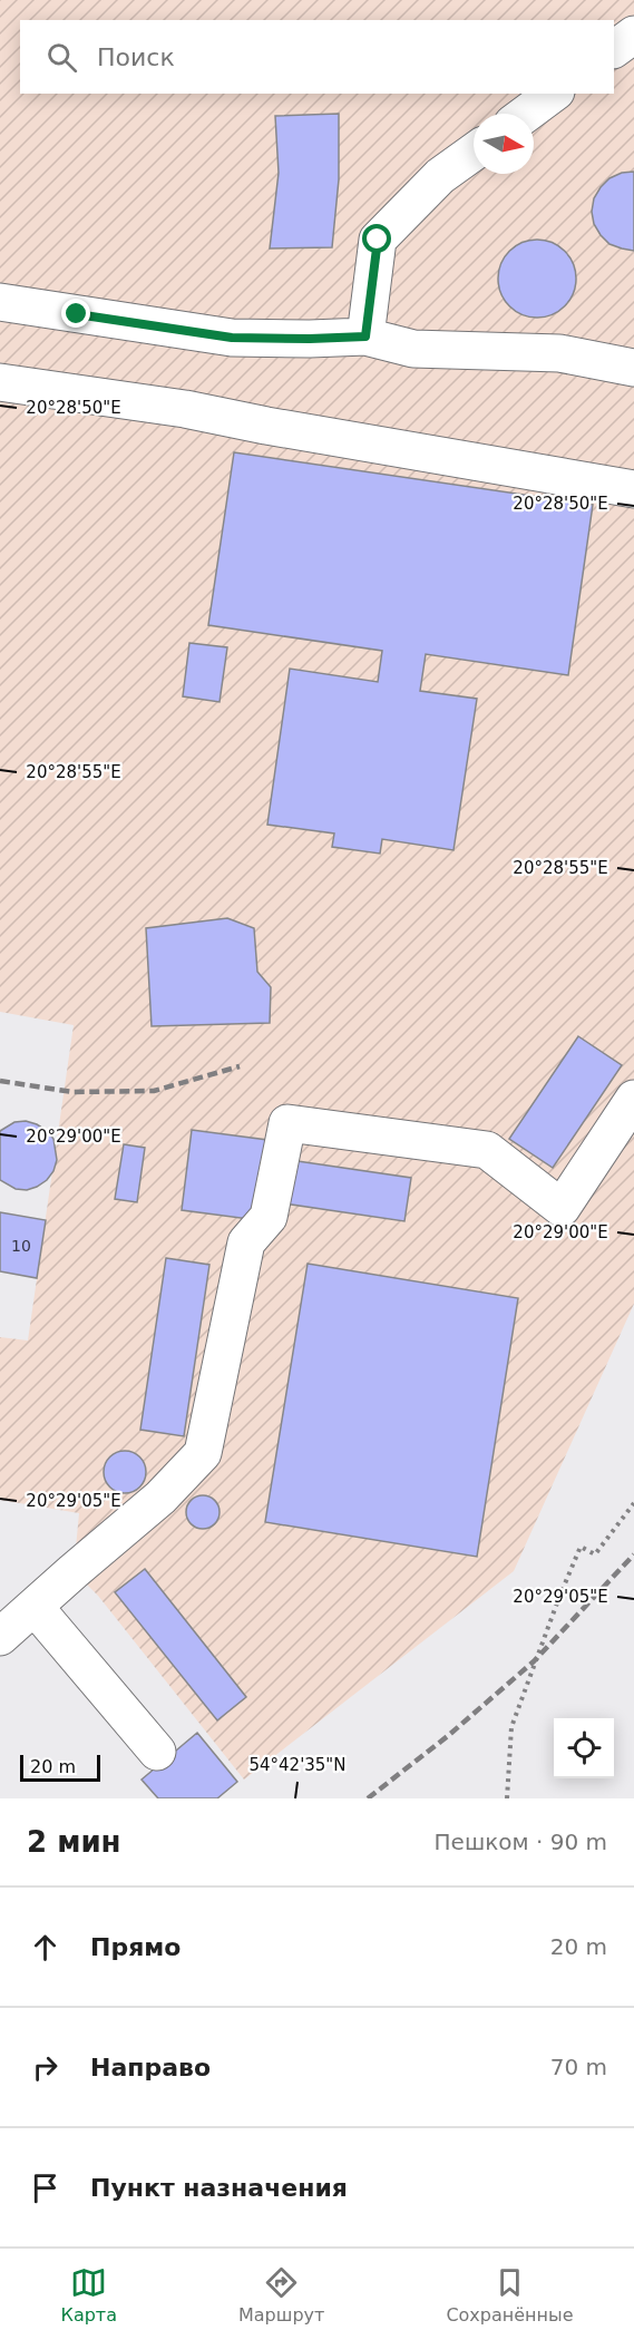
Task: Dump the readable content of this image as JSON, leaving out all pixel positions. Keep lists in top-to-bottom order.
{
  "house_numbers": ["10"],
  "scale_bar": "20 m",
  "north": "right",
  "page": {
    "search": "Поиск",
    "scale": "20 m",
    "heading": ["2 мин", "Пешком · 90 m"],
    "list": [
      ["Прямо", "20 m"],
      ["Направо", "70 m"],
      "Пункт назначения"
    ],
    "nav": ["Карта", "Маршрут", "Сохранённые"]
  },
  "coordinates": [
    "20°28'50\"E",
    "20°28'55\"E",
    "20°29'00\"E",
    "20°29'05\"E",
    "54°42'35\"N"
  ]
}
